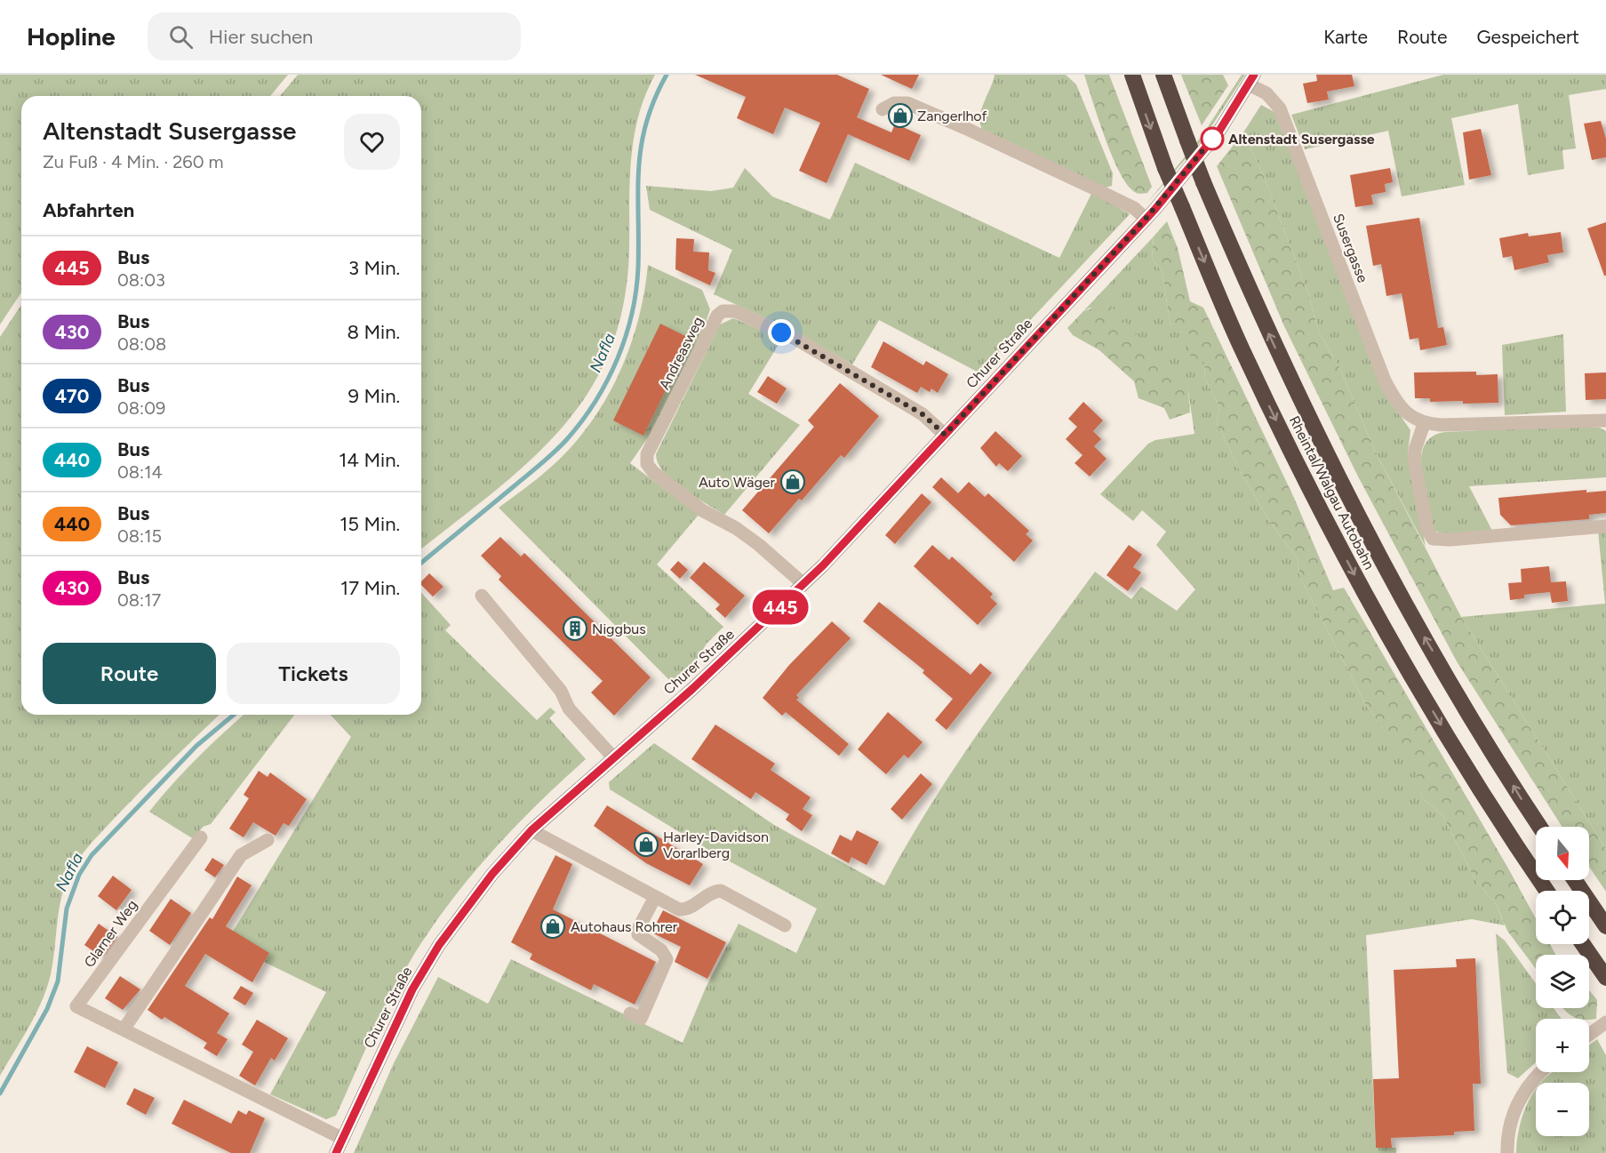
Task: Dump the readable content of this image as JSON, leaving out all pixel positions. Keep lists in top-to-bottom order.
{
  "streets": {
    "highway": ["Rheintal/Walgau Autobahn"],
    "main road": ["Churer Straße"],
    "street": ["Susergasse", "Andreasweg", "Glarner Weg"]
  },
  "crossings": [
    ["Susergasse", "Churer Straße"],
    ["Andreasweg", "Churer Straße"],
    ["Churer Straße", "Glarner Weg"]
  ],
  "water": ["Nafla"],
  "places": {
    "shop": [
      "Zangerlhof",
      "Auto Wäger",
      "Harley-Davidson Vorarlberg",
      "Autohaus Rohrer"
    ],
    "other": ["Altenstadt Susergasse"],
    "building": ["Niggbus"]
  },
  "lines": ["bus line 445"],
  "north": "bottom",
  "page": {
    "header": "Hopline",
    "search": "Hier suchen",
    "nav": ["Karte", "Route", "Gespeichert"],
    "on_map": "445",
    "heading": [
      ["Altenstadt Susergasse", "Zu Fuß · 4 Min. · 260 m"],
      "Abfahrten"
    ],
    "list": [
      {
        "mark": "445",
        "name": "Bus",
        "note": "08:03",
        "value": "3 Min."
      },
      {
        "mark": "430",
        "name": "Bus",
        "note": "08:08",
        "value": "8 Min."
      },
      {
        "mark": "470",
        "name": "Bus",
        "note": "08:09",
        "value": "9 Min."
      },
      {
        "mark": "440",
        "name": "Bus",
        "note": "08:14",
        "value": "14 Min."
      },
      {
        "mark": "440",
        "name": "Bus",
        "note": "08:15",
        "value": "15 Min."
      },
      {
        "mark": "430",
        "name": "Bus",
        "note": "08:17",
        "value": "17 Min."
      }
    ],
    "buttons": ["Route", "Tickets"],
    "map_buttons": ["+", "−"]
  }
}
